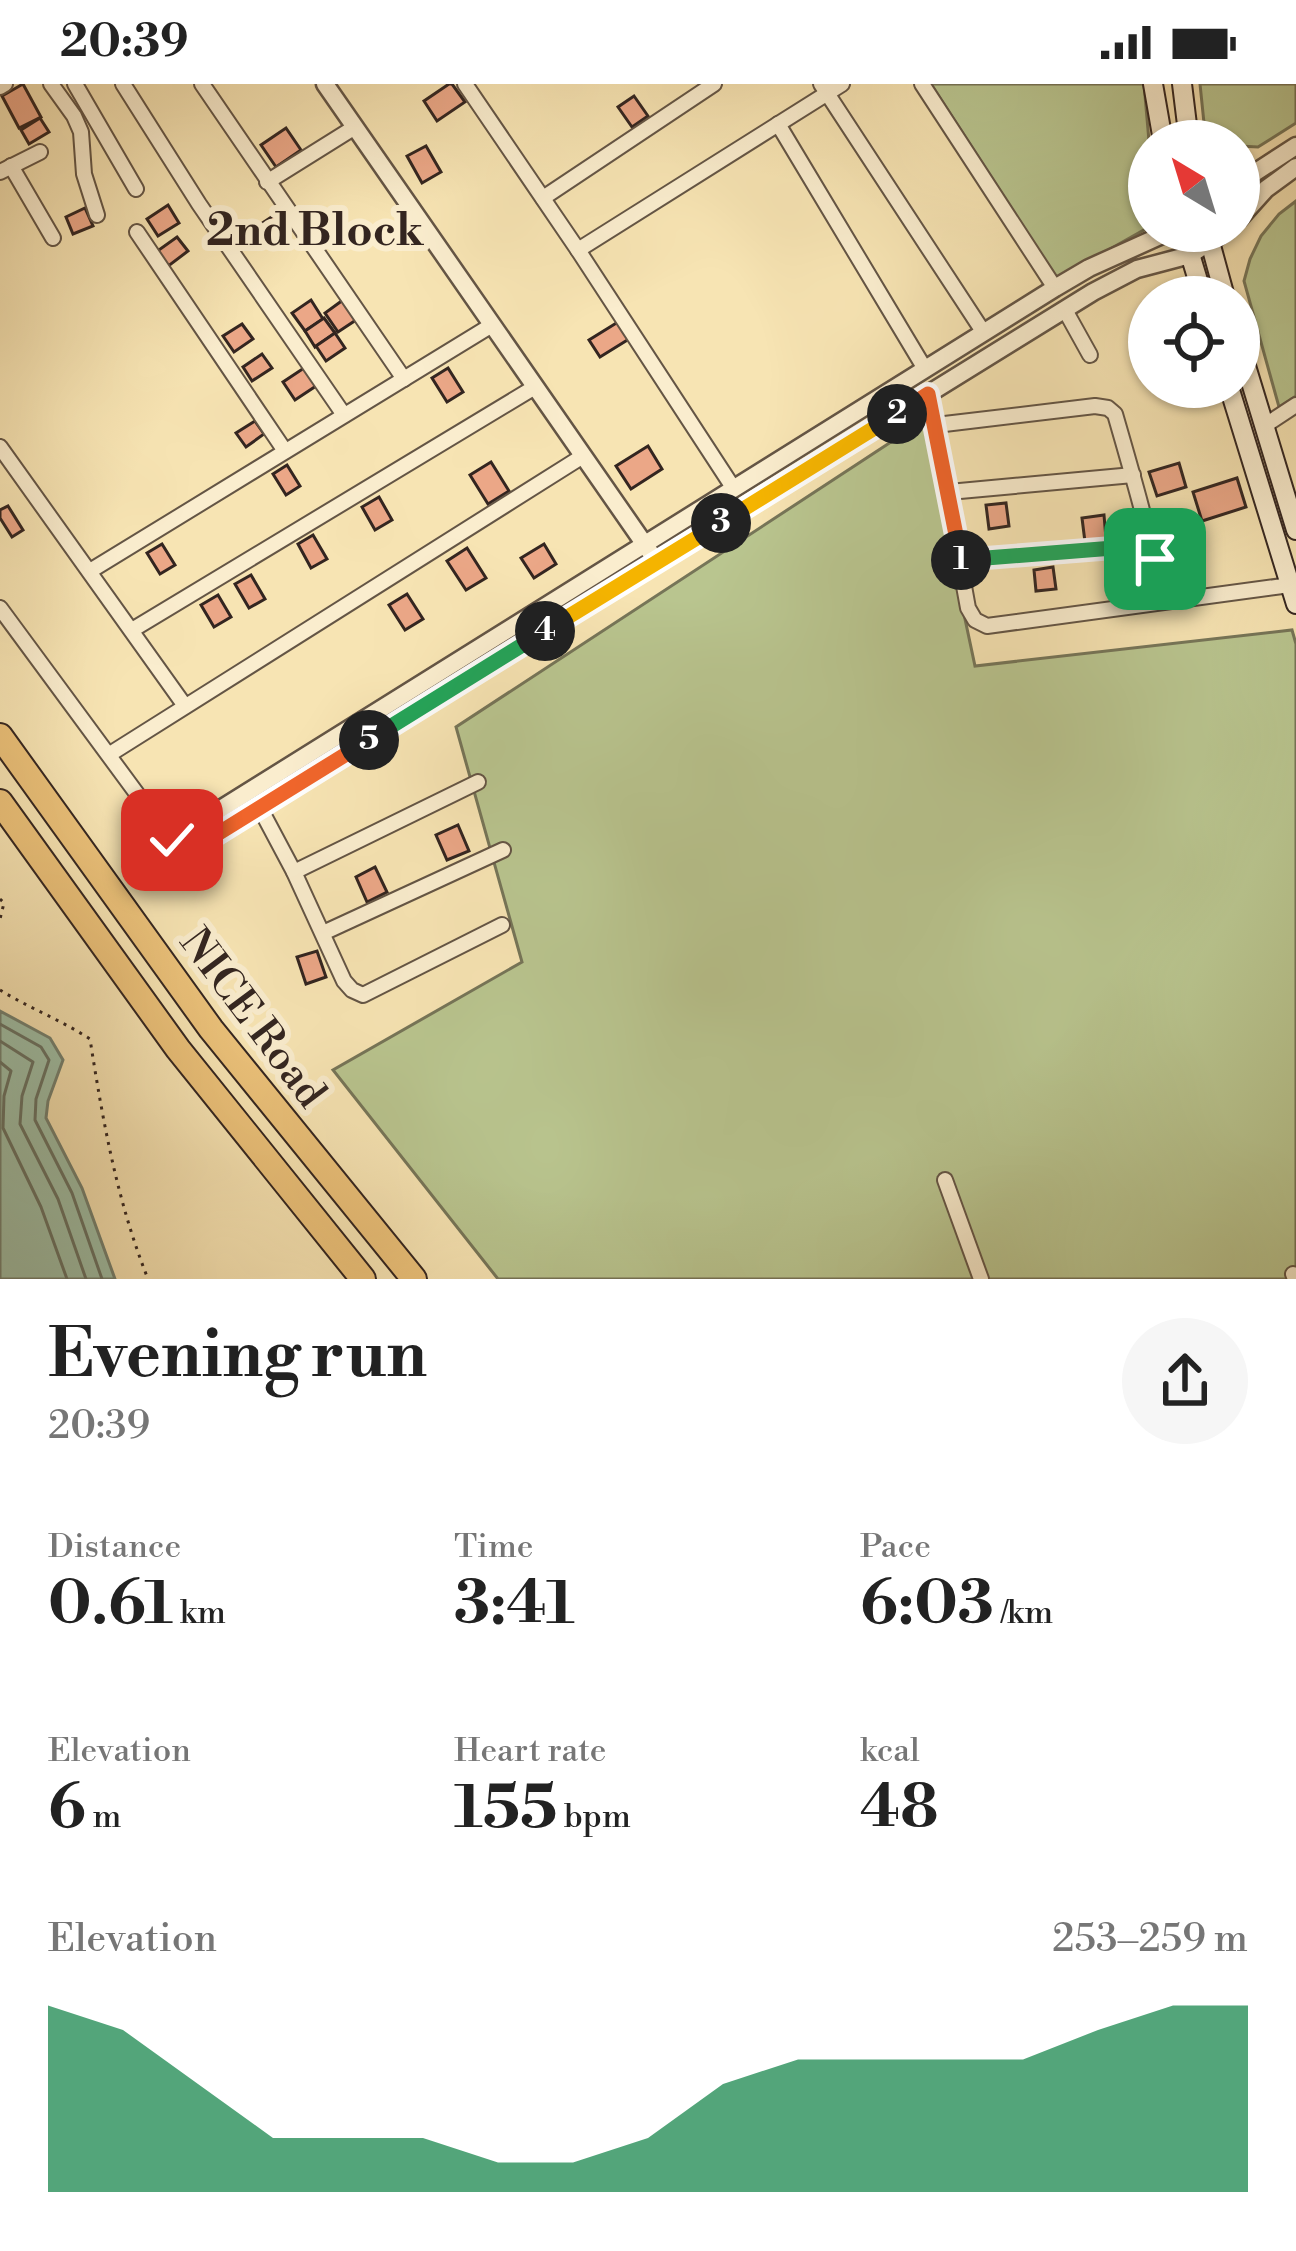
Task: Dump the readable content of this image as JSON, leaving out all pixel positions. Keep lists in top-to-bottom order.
{
  "streets": {
    "highway": ["NICE Road"]
  },
  "districts": ["2nd Block"],
  "north": "top left",
  "page": {
    "status": "20:39",
    "pins": [
      "2",
      "3",
      "1",
      "4",
      "5"
    ],
    "heading": ["Evening run", "20:39"],
    "stats": [
      ["Distance", "0.61 km"],
      ["Time", "3:41"],
      ["Pace", "6:03 /km"],
      ["Elevation", "6 m"],
      ["Heart rate", "155 bpm"],
      ["kcal", "48"]
    ],
    "chart": ["Elevation", "253–259 m"]
  }
}
